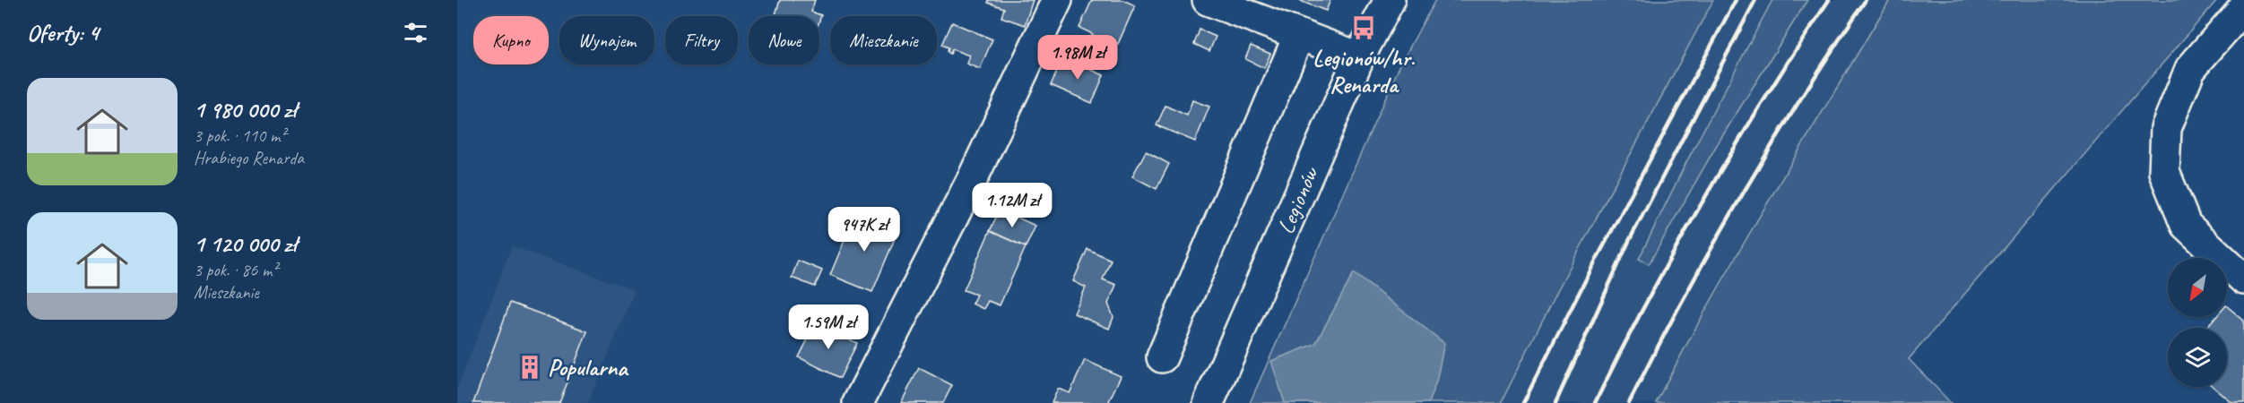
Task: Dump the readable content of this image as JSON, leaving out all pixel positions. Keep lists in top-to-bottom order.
{
  "streets": {
    "street": ["Legionów"]
  },
  "places": {
    "bus stop": ["Legionów/hr. Renarda"],
    "building": ["Popularna"]
  },
  "north": "bottom left",
  "page": {
    "heading": "Oferty: 4",
    "chip": [
      "Kupno",
      "Wynajem",
      "Filtry",
      "Nowe",
      "Mieszkanie"
    ],
    "price": [
      "1.98M zł",
      "1.12M zł",
      "947K zł",
      "1.59M zł"
    ],
    "list": [
      {
        "name": "1 980 000 zł",
        "note": "3 pok. · 110 m² · Hrabiego Renarda"
      },
      {
        "name": "1 120 000 zł",
        "note": "3 pok. · 86 m² · Mieszkanie"
      }
    ]
  }
}
